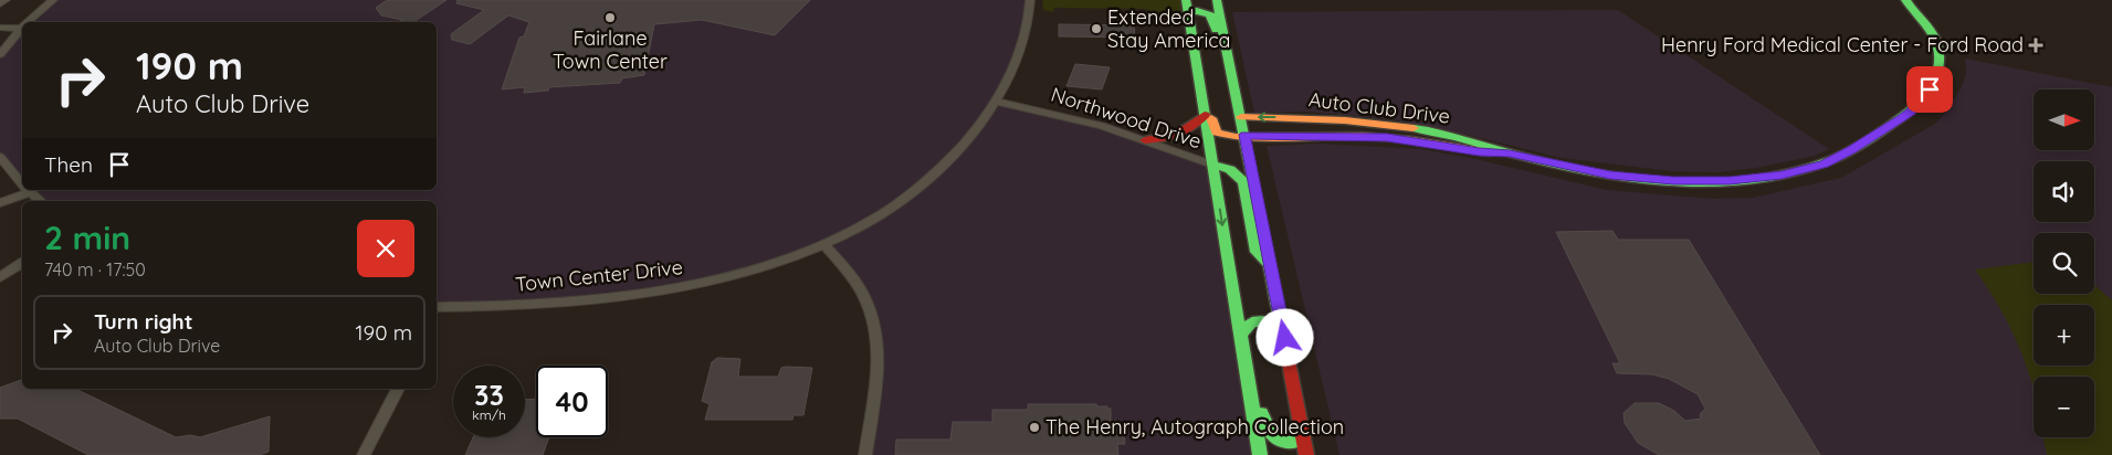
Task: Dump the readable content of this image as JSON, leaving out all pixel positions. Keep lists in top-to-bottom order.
{
  "streets": {
    "street": ["Auto Club Drive", "Northwood Drive", "Town Center Drive"]
  },
  "crossings": [
    ["Northwood Drive", "Town Center Drive"]
  ],
  "places": {
    "other": ["Fairlane Town Center", "Extended Stay America", "The Henry, Autograph Collection"],
    "health": ["Henry Ford Medical Center - Ford Road"]
  },
  "north": "right",
  "page": {
    "turn": ["190 m", "Auto Club Drive"],
    "map_buttons": ["+", "−"],
    "then": "Then",
    "heading": ["2 min", "740 m · 17:50"],
    "list": [
      {
        "name": "Turn right",
        "note": "Auto Club Drive",
        "value": "190 m"
      }
    ],
    "speed": "33 km/h",
    "limit": "40"
  }
}
